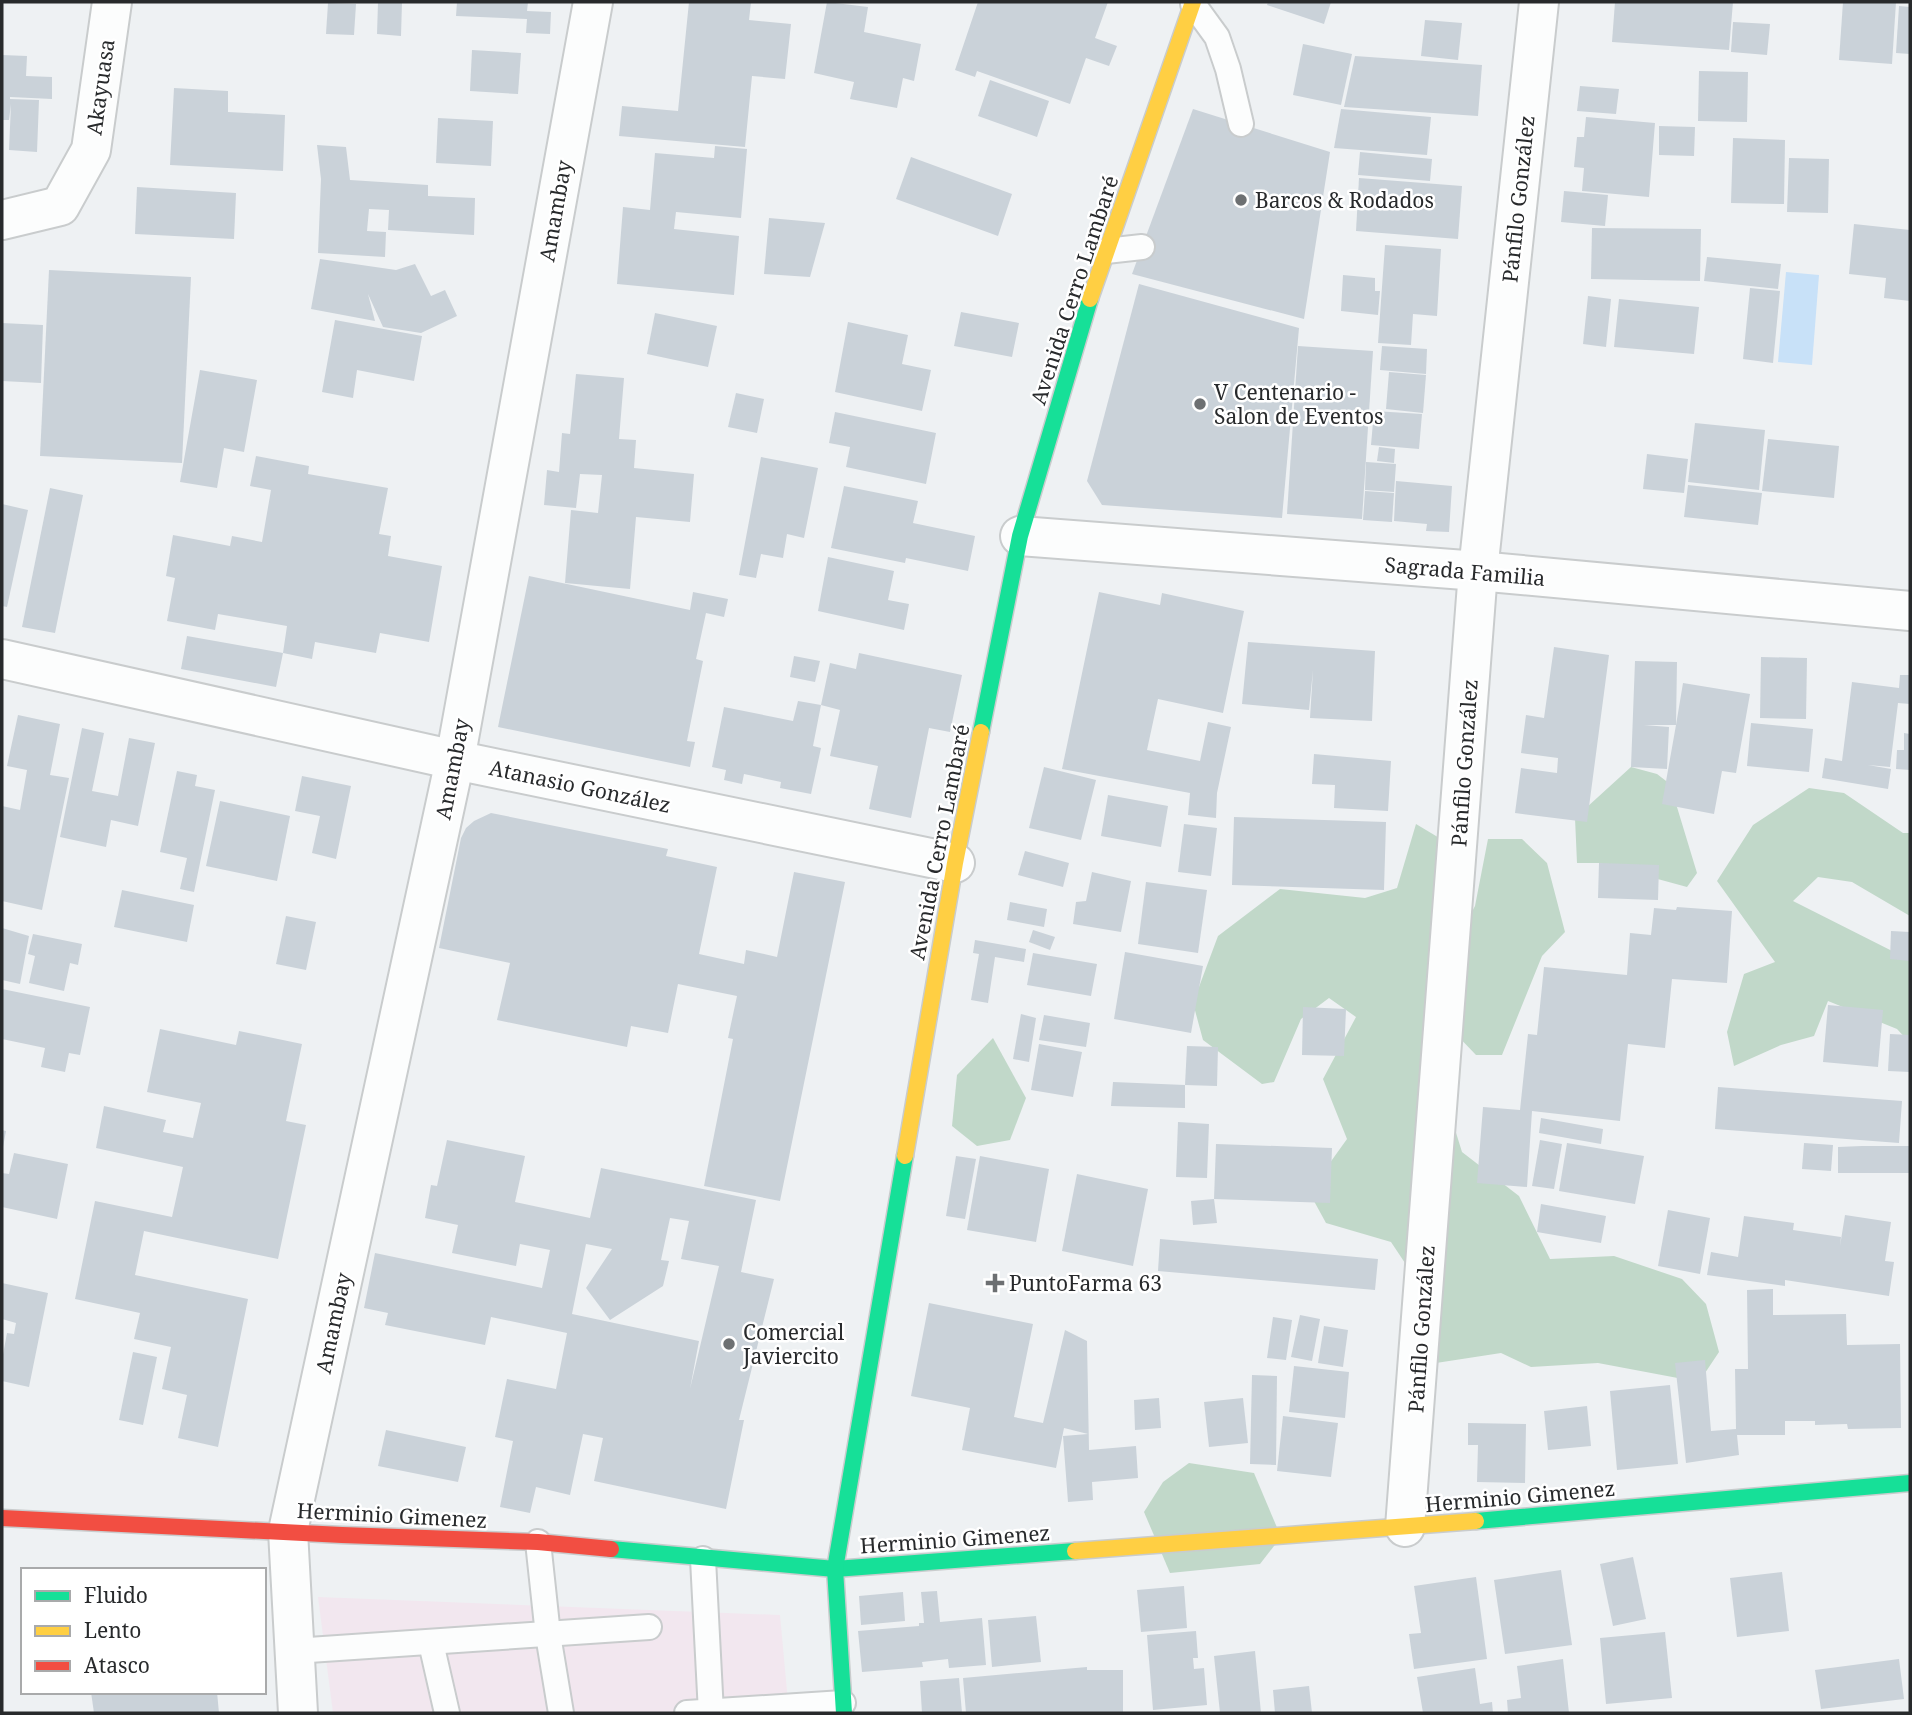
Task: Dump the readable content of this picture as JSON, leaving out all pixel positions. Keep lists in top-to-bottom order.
{
  "streets": {
    "street": [
      "Akayuasa",
      "Pánfilo González",
      "Amambay",
      "Avenida Cerro Lambaré",
      "Sagrada Familia",
      "Atanasio González",
      "Herminio Gimenez"
    ]
  },
  "crossings": [
    ["Pánfilo González", "Sagrada Familia"],
    ["Pánfilo González", "Herminio Gimenez"],
    ["Amambay", "Atanasio González"],
    ["Amambay", "Herminio Gimenez"],
    ["Avenida Cerro Lambaré", "Sagrada Familia"],
    ["Avenida Cerro Lambaré", "Atanasio González"],
    ["Avenida Cerro Lambaré", "Herminio Gimenez"]
  ],
  "places": {
    "other": ["Barcos & Rodados", "V Centenario - Salon de Eventos", "Comercial Javiercito"],
    "health": ["PuntoFarma 63"]
  },
  "legend": ["Fluido", "Lento", "Atasco"]
}
